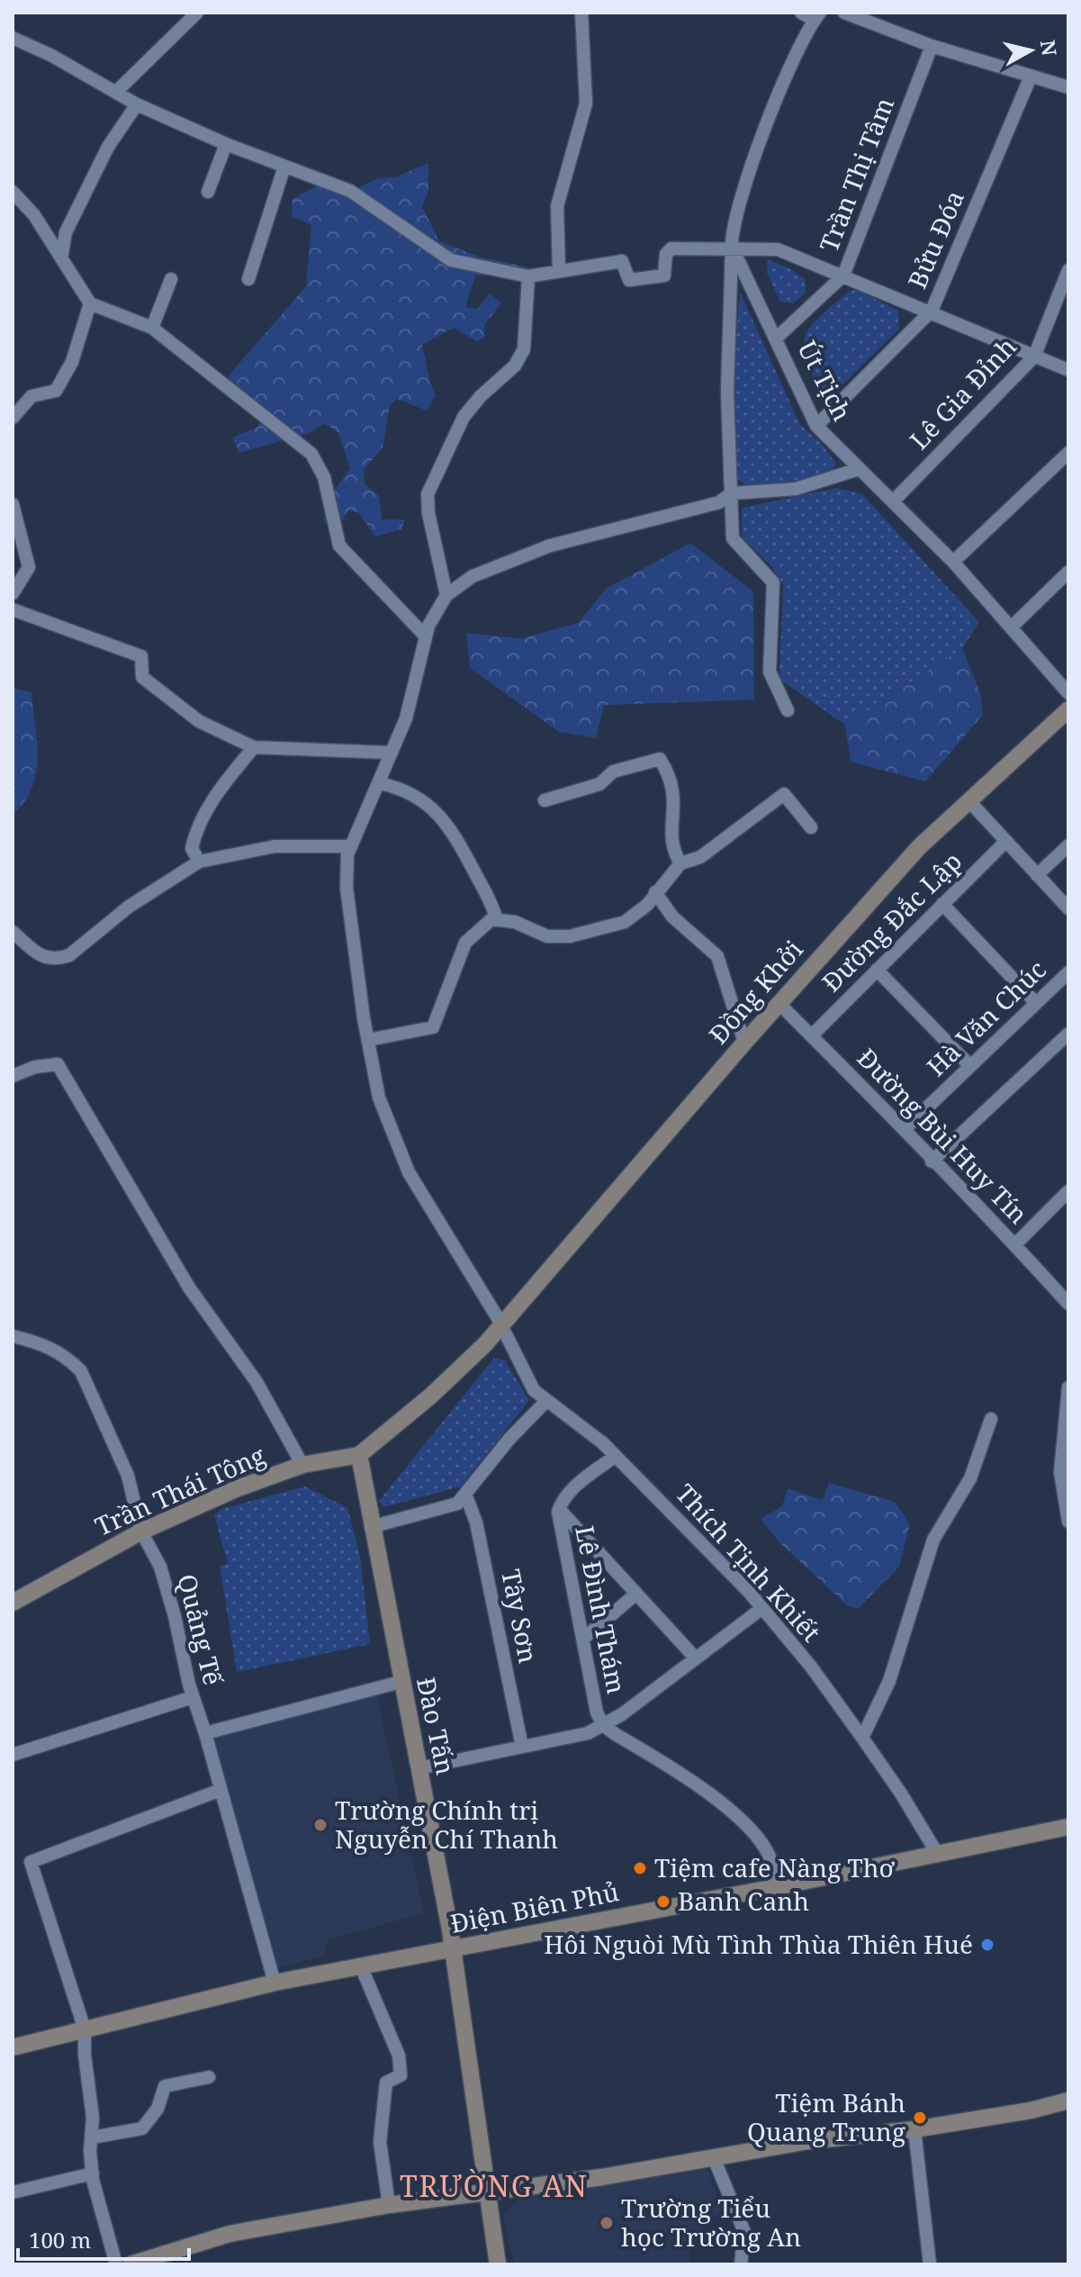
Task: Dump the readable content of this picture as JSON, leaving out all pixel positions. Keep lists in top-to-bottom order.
{
  "streets": {
    "street": [
      "Trần Thị Tâm",
      "Bửu Đóa",
      "Út Tịch",
      "Lê Gia Đỉnh",
      "Đường Đắc Lập",
      "Đồng Khởi",
      "Hà Văn Chúc",
      "Đường Bùi Huy Tín",
      "Trần Thái Tông",
      "Thích Tịnh Khiết",
      "Lê Đình Thám",
      "Tây Sơn",
      "Quảng Tế",
      "Đào Tấn",
      "Điện Biên Phủ"
    ]
  },
  "crossings": [
    ["Trần Thị Tâm", "Út Tịch"],
    ["Bửu Đóa", "Út Tịch"],
    ["Út Tịch", "Lê Gia Đỉnh"],
    ["Đường Đắc Lập", "Đường Bùi Huy Tín"],
    ["Đồng Khởi", "Đường Bùi Huy Tín"],
    ["Đồng Khởi", "Trần Thái Tông"],
    ["Đồng Khởi", "Thích Tịnh Khiết"],
    ["Hà Văn Chúc", "Đường Bùi Huy Tín"],
    ["Trần Thái Tông", "Thích Tịnh Khiết"],
    ["Trần Thái Tông", "Quảng Tế"],
    ["Trần Thái Tông", "Đào Tấn"],
    ["Thích Tịnh Khiết", "Lê Đình Thám"],
    ["Thích Tịnh Khiết", "Điện Biên Phủ"],
    ["Lê Đình Thám", "Điện Biên Phủ"],
    ["Quảng Tế", "Điện Biên Phủ"],
    ["Đào Tấn", "Điện Biên Phủ"]
  ],
  "districts": ["TRƯỜNG AN"],
  "places": [
    "Trường Chính trị Nguyễn Chí Thanh",
    "Tiệm cafe Nàng Thơ",
    "Banh Canh",
    "Hôi Nguòi Mù Tình Thùa Thiên Hué",
    "Tiệm Bánh Quang Trung",
    "Trường Tiểu học Trường An"
  ],
  "scale_bar": "100 m",
  "north": "right"
}
